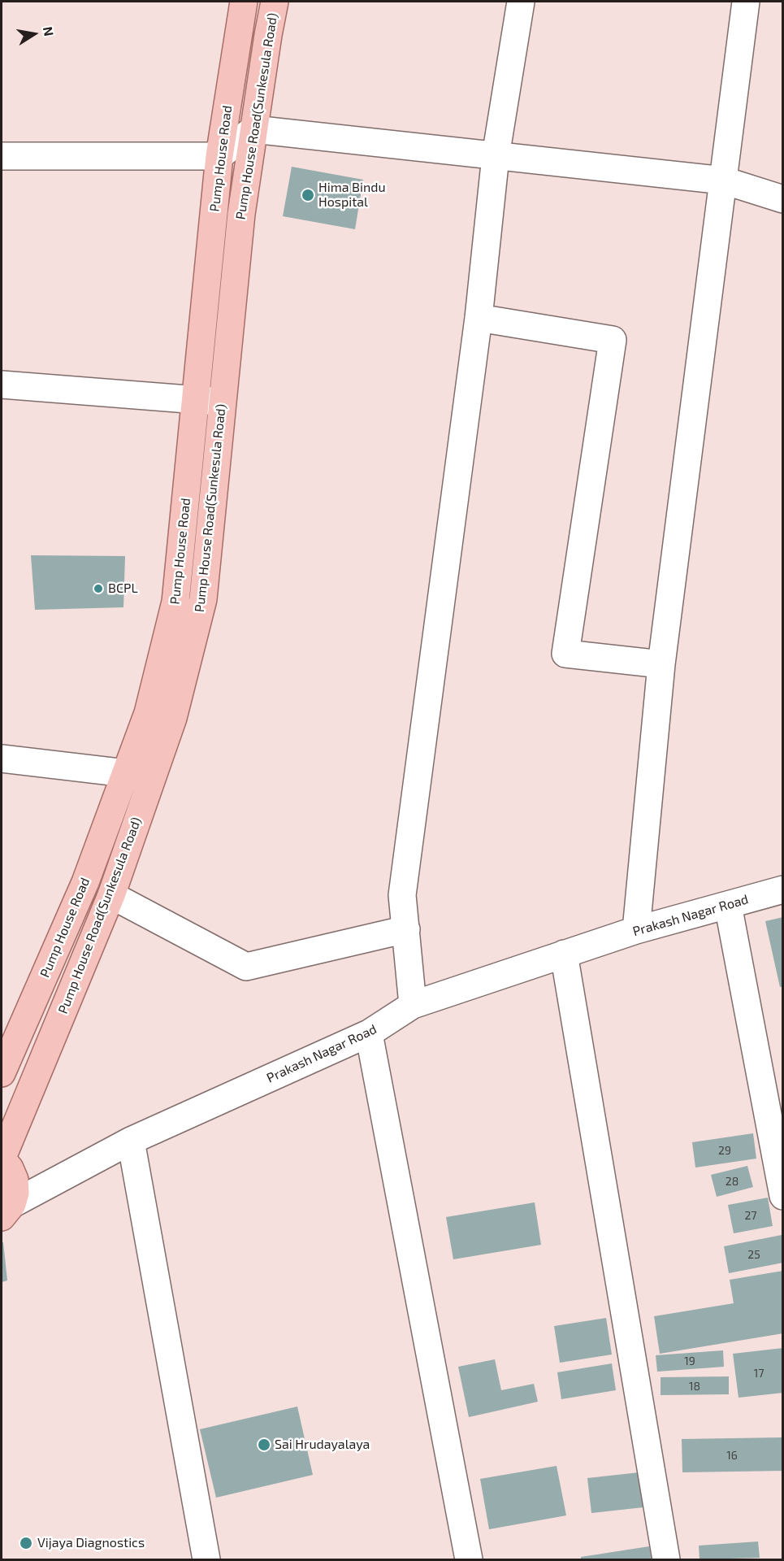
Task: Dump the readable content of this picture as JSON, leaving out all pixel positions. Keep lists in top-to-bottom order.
{
  "streets": {
    "main road": ["Pump House Road(Sunkesula Road)", "Pump House Road"],
    "street": ["Prakash Nagar Road"]
  },
  "places": [
    "Hima Bindu Hospital",
    "BCPL",
    "Sai Hrudayalaya",
    "Vijaya Diagnostics"
  ],
  "house_numbers": [
    "29",
    "28",
    "27",
    "25",
    "19",
    "17",
    "18",
    "16"
  ],
  "north": "right"
}
